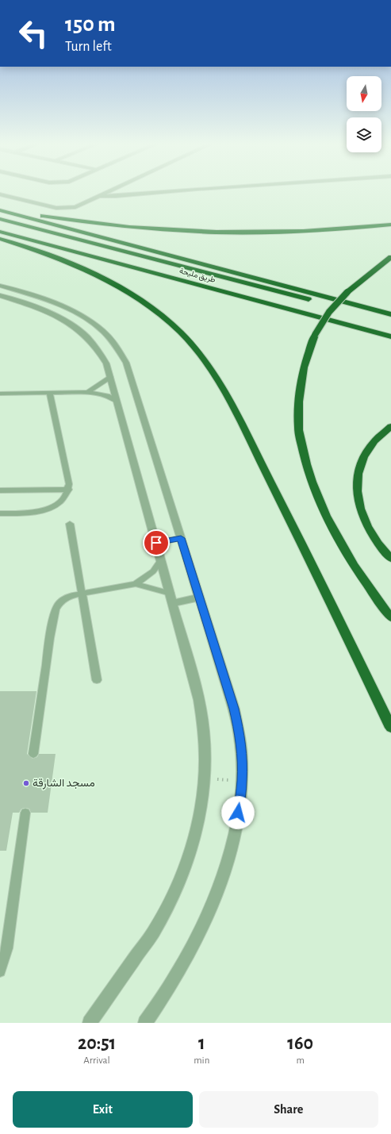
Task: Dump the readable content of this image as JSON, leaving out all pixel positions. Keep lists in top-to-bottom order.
{
  "streets": {
    "highway": ["طريق مليحة"]
  },
  "places": ["مسجد الشارقة"],
  "north": "bottom",
  "page": {
    "turn": ["150 m", "Turn left"],
    "eta": [
      "20:51",
      "Arrival",
      "1",
      "min",
      "160",
      "m"
    ],
    "buttons": ["Exit", "Share"]
  }
}
